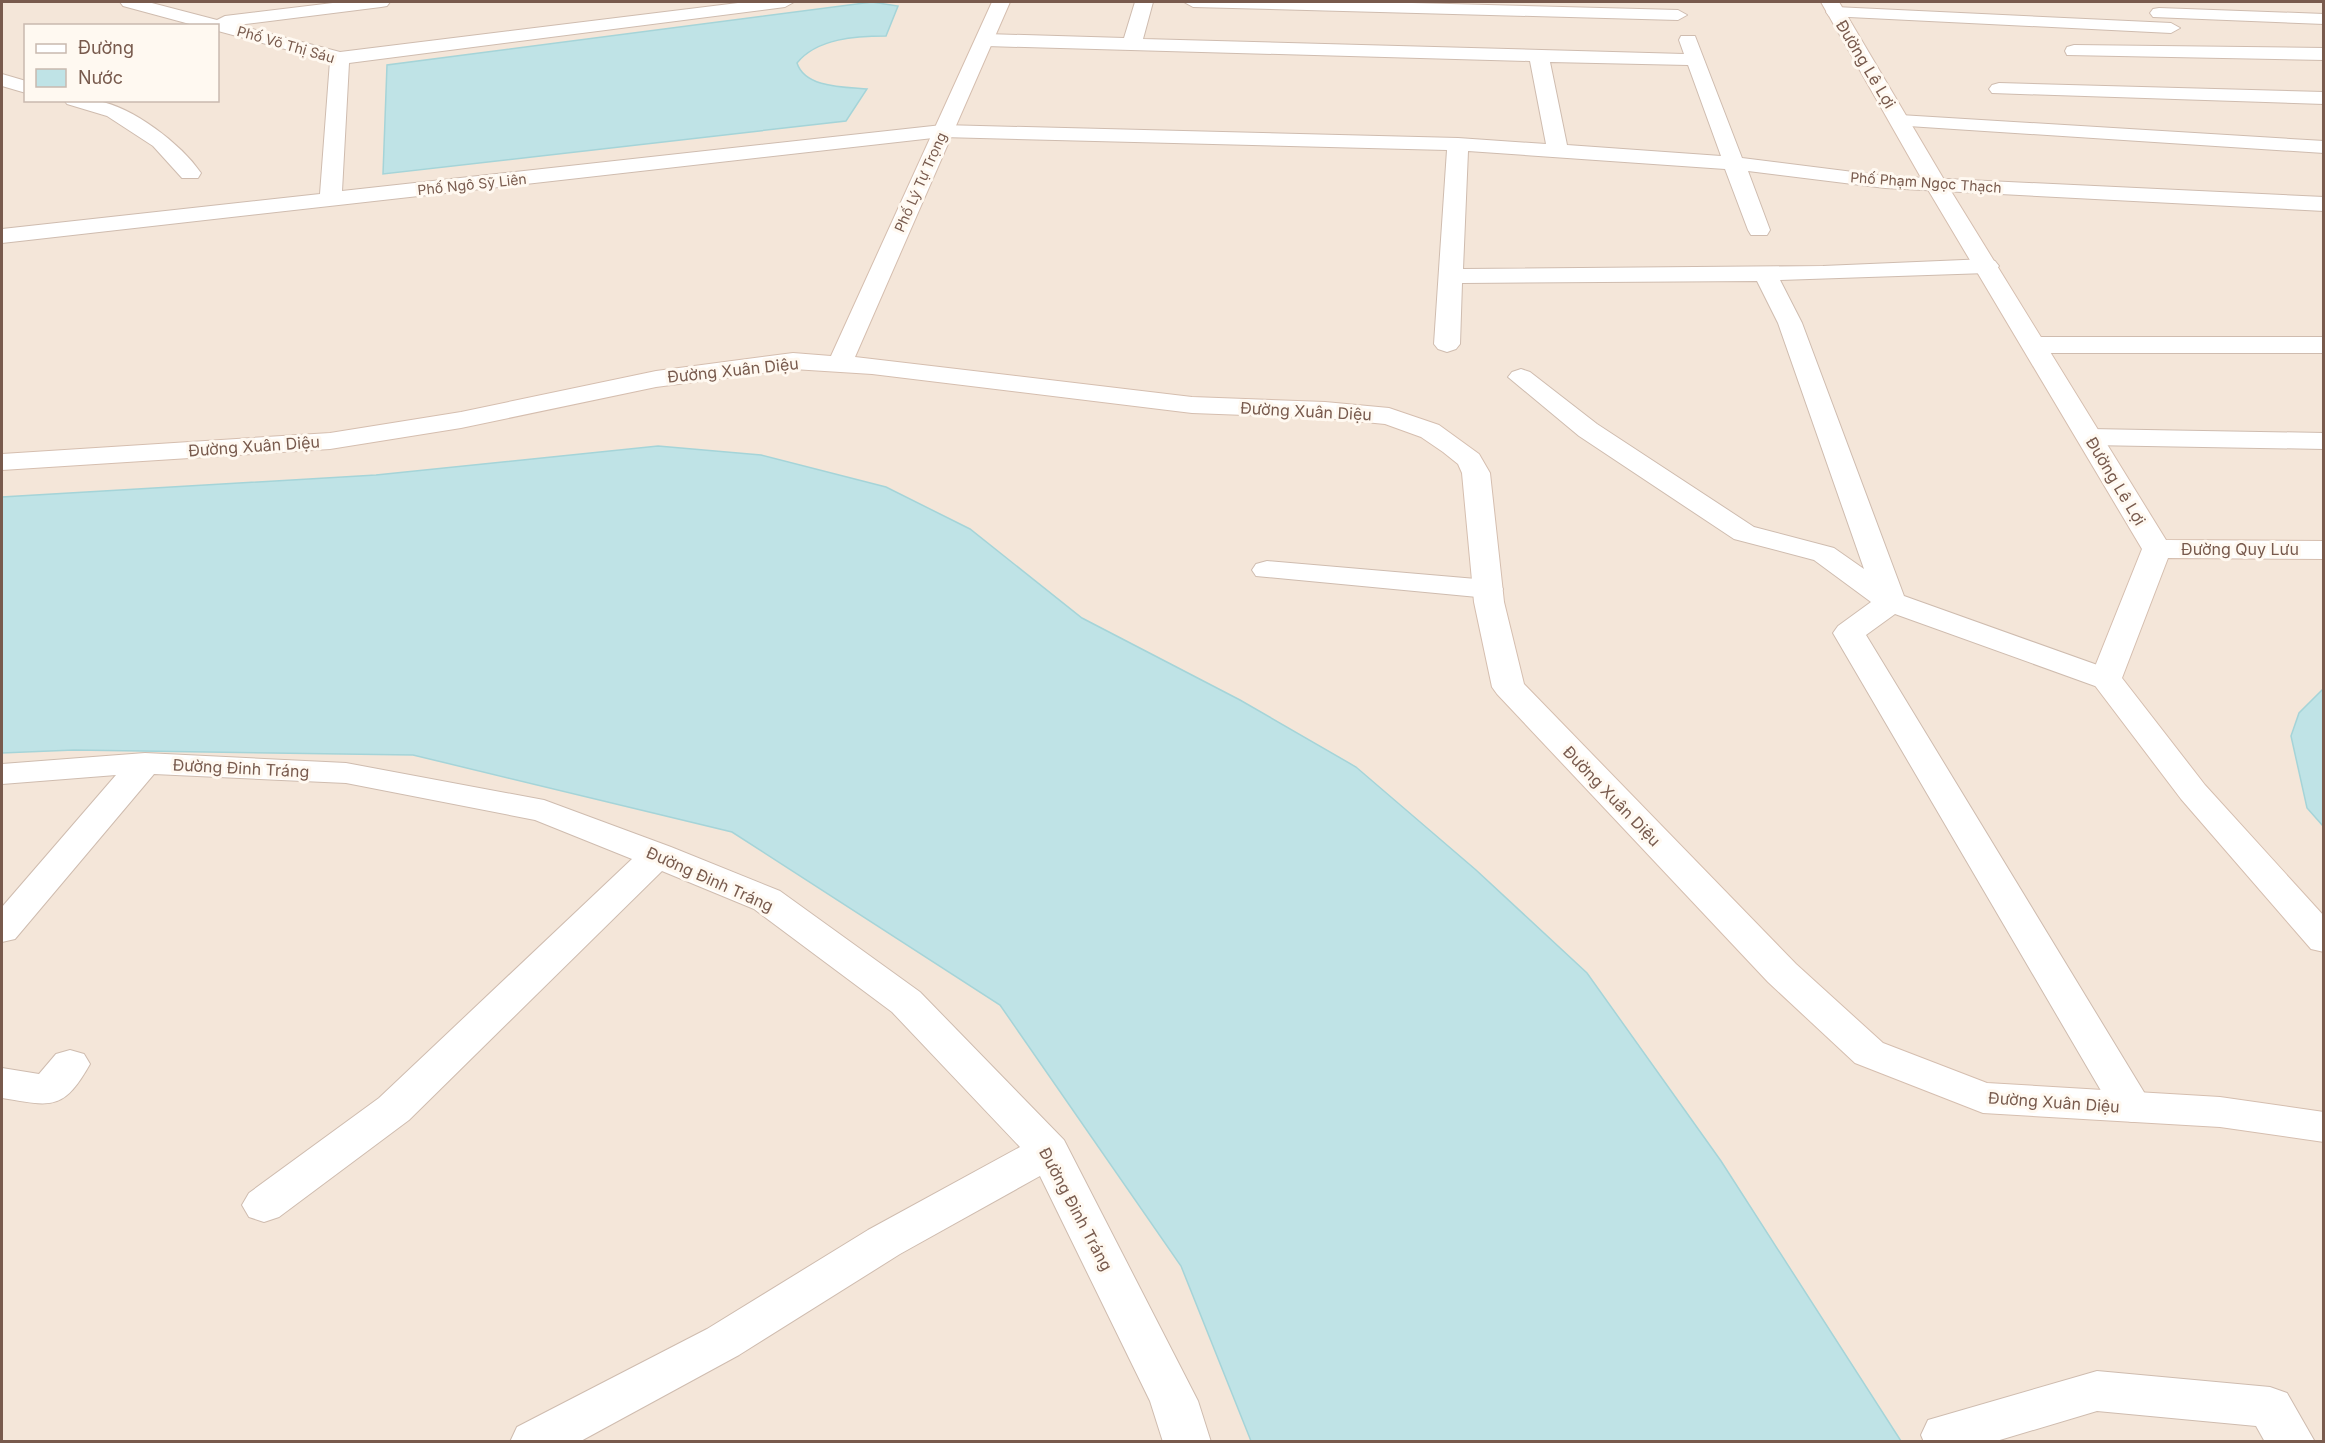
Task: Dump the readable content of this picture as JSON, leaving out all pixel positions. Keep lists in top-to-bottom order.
{
  "streets": {
    "street": [
      "Phố Võ Thị Sáu",
      "Đường Lê Lợi",
      "Phố Lý Tự Trọng",
      "Phố Phạm Ngọc Thạch",
      "Phố Ngô Sỹ Liên",
      "Đường Xuân Diệu",
      "Đường Quy Lưu",
      "Đường Đinh Tráng"
    ]
  },
  "crossings": [
    ["Phố Võ Thị Sáu", "Phố Ngô Sỹ Liên"],
    ["Đường Lê Lợi", "Phố Phạm Ngọc Thạch"],
    ["Đường Lê Lợi", "Đường Quy Lưu"],
    ["Phố Lý Tự Trọng", "Phố Ngô Sỹ Liên"],
    ["Phố Lý Tự Trọng", "Đường Xuân Diệu"],
    ["Phố Phạm Ngọc Thạch", "Phố Ngô Sỹ Liên"]
  ],
  "legend": ["Đường", "Nước"]
}
